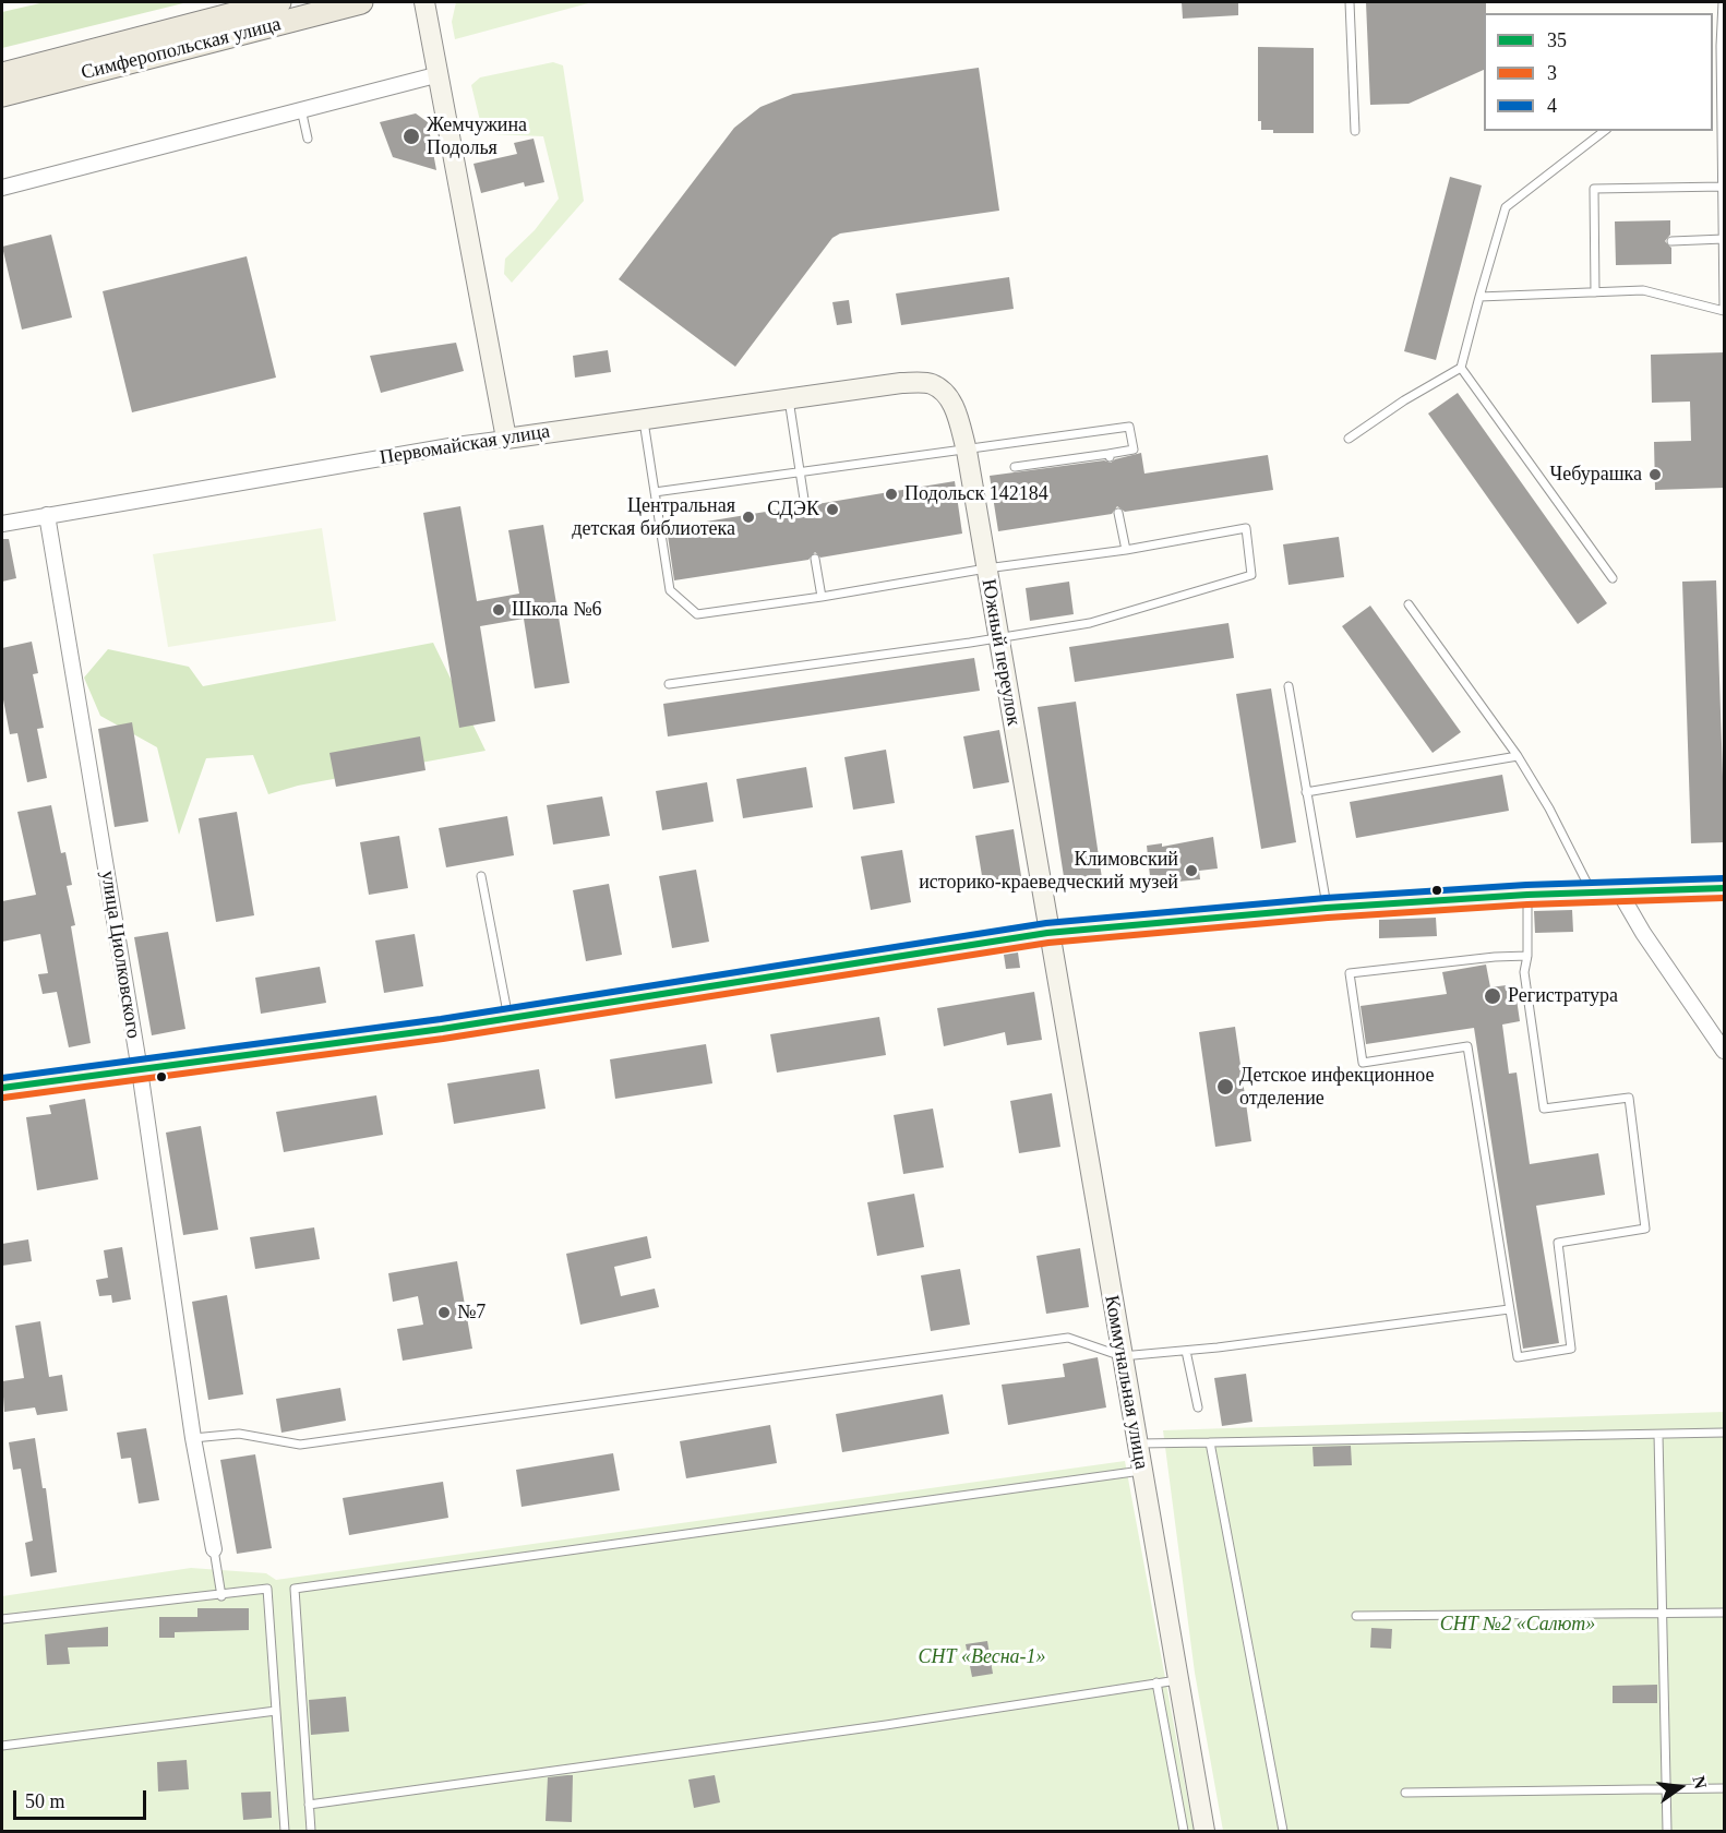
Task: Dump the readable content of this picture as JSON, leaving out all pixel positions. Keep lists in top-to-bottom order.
{
  "streets": {
    "main road": ["Симферопольская улица"],
    "street": [
      "Первомайская улица",
      "Южный переулок",
      "улица Циолковского",
      "Коммунальная улица"
    ]
  },
  "crossings": [
    ["Первомайская улица", "Южный переулок"],
    ["Первомайская улица", "улица Циолковского"],
    ["Южный переулок", "Коммунальная улица"]
  ],
  "parks": ["СНТ №2 «Салют»", "СНТ «Весна-1»"],
  "places": [
    "Жемчужина Подолья",
    "Чебурашка",
    "Подольск 142184",
    "СДЭК",
    "Центральная детская библиотека",
    "Школа №6",
    "Климовский историко-краеведческий музей",
    "Регистратура",
    "Детское инфекционное отделение",
    "№7"
  ],
  "lines": ["transit line 4", "transit line 35", "transit line 3"],
  "legend": ["35", "3", "4"],
  "scale_bar": "50 m",
  "north": "right"
}
